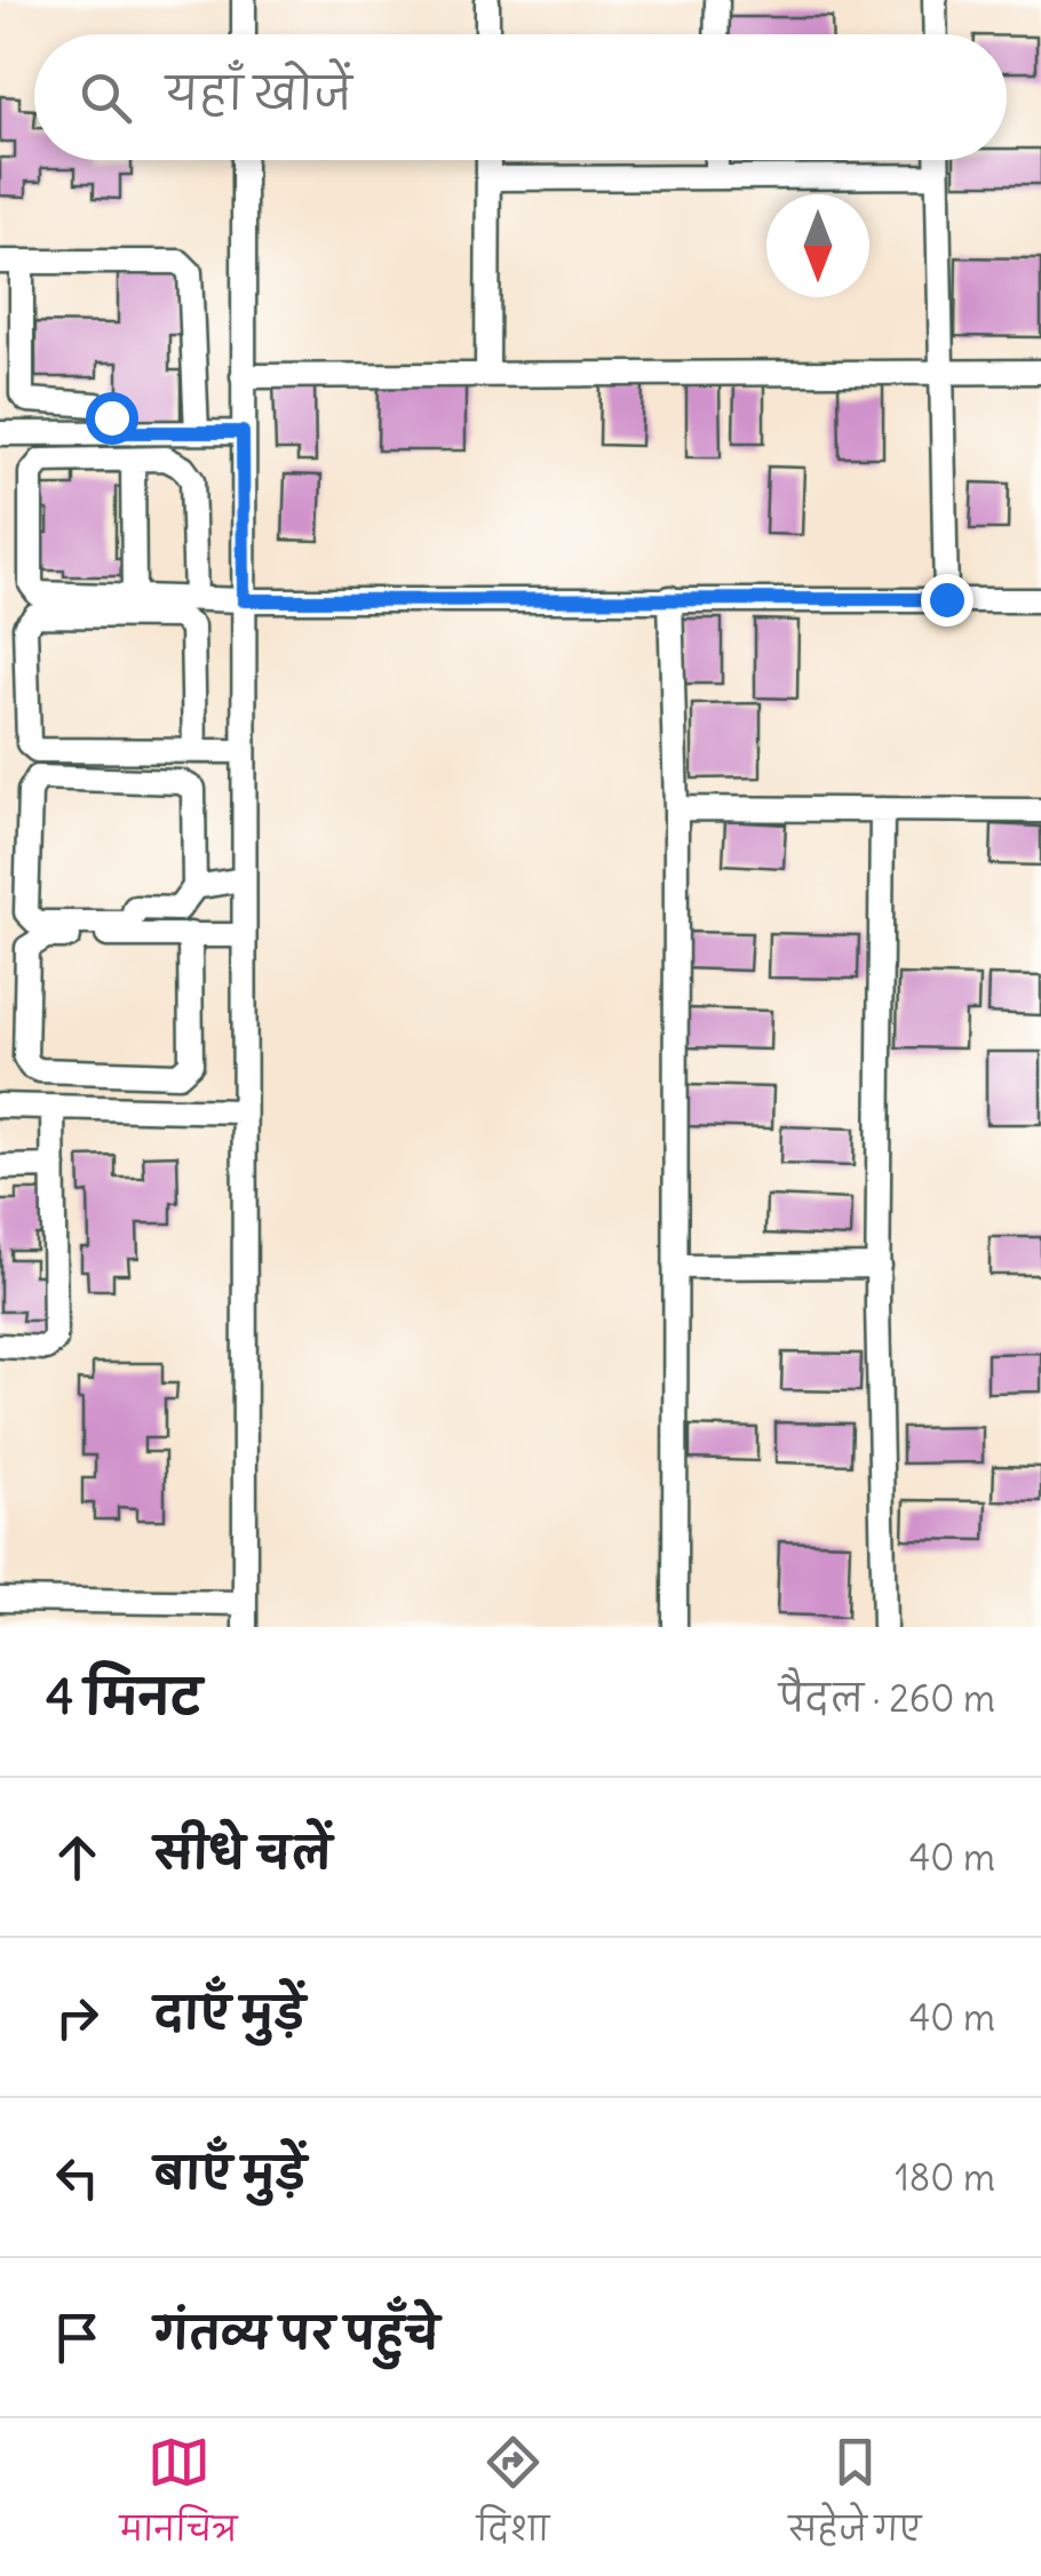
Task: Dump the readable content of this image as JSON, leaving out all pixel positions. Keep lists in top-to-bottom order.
{
  "north": "bottom",
  "page": {
    "search": "यहाँ खोजें",
    "heading": ["4 मिनट", "पैदल · 260 m"],
    "list": [
      ["सीधे चलें", "40 m"],
      ["दाएँ मुड़ें", "40 m"],
      ["बाएँ मुड़ें", "180 m"],
      "गंतव्य पर पहुँचे"
    ],
    "nav": ["मानचित्र", "दिशा", "सहेजे गए"]
  }
}
